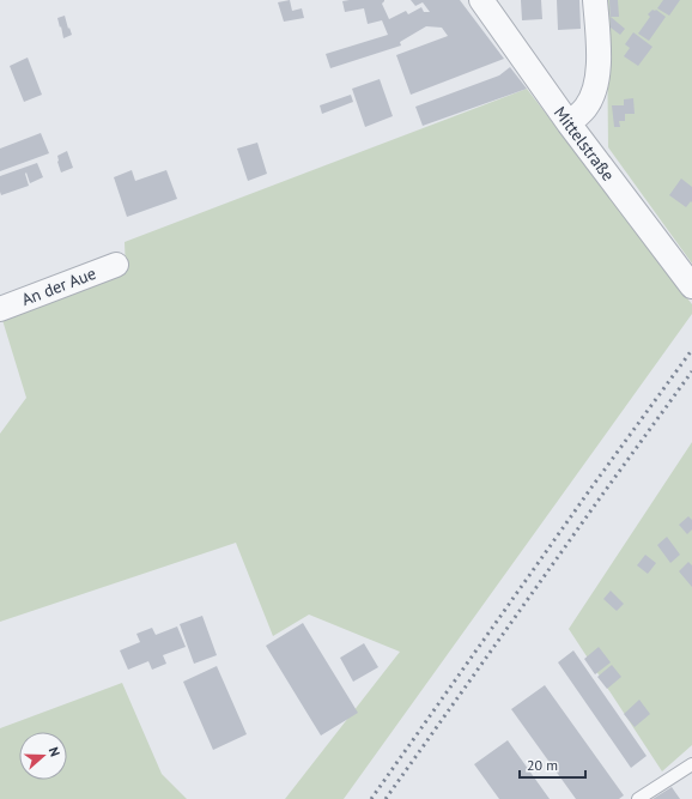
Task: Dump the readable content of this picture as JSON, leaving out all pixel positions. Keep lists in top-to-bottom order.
{
  "streets": {
    "street": ["Mittelstraße", "An der Aue"]
  },
  "scale_bar": "20 m",
  "north": "right"
}
